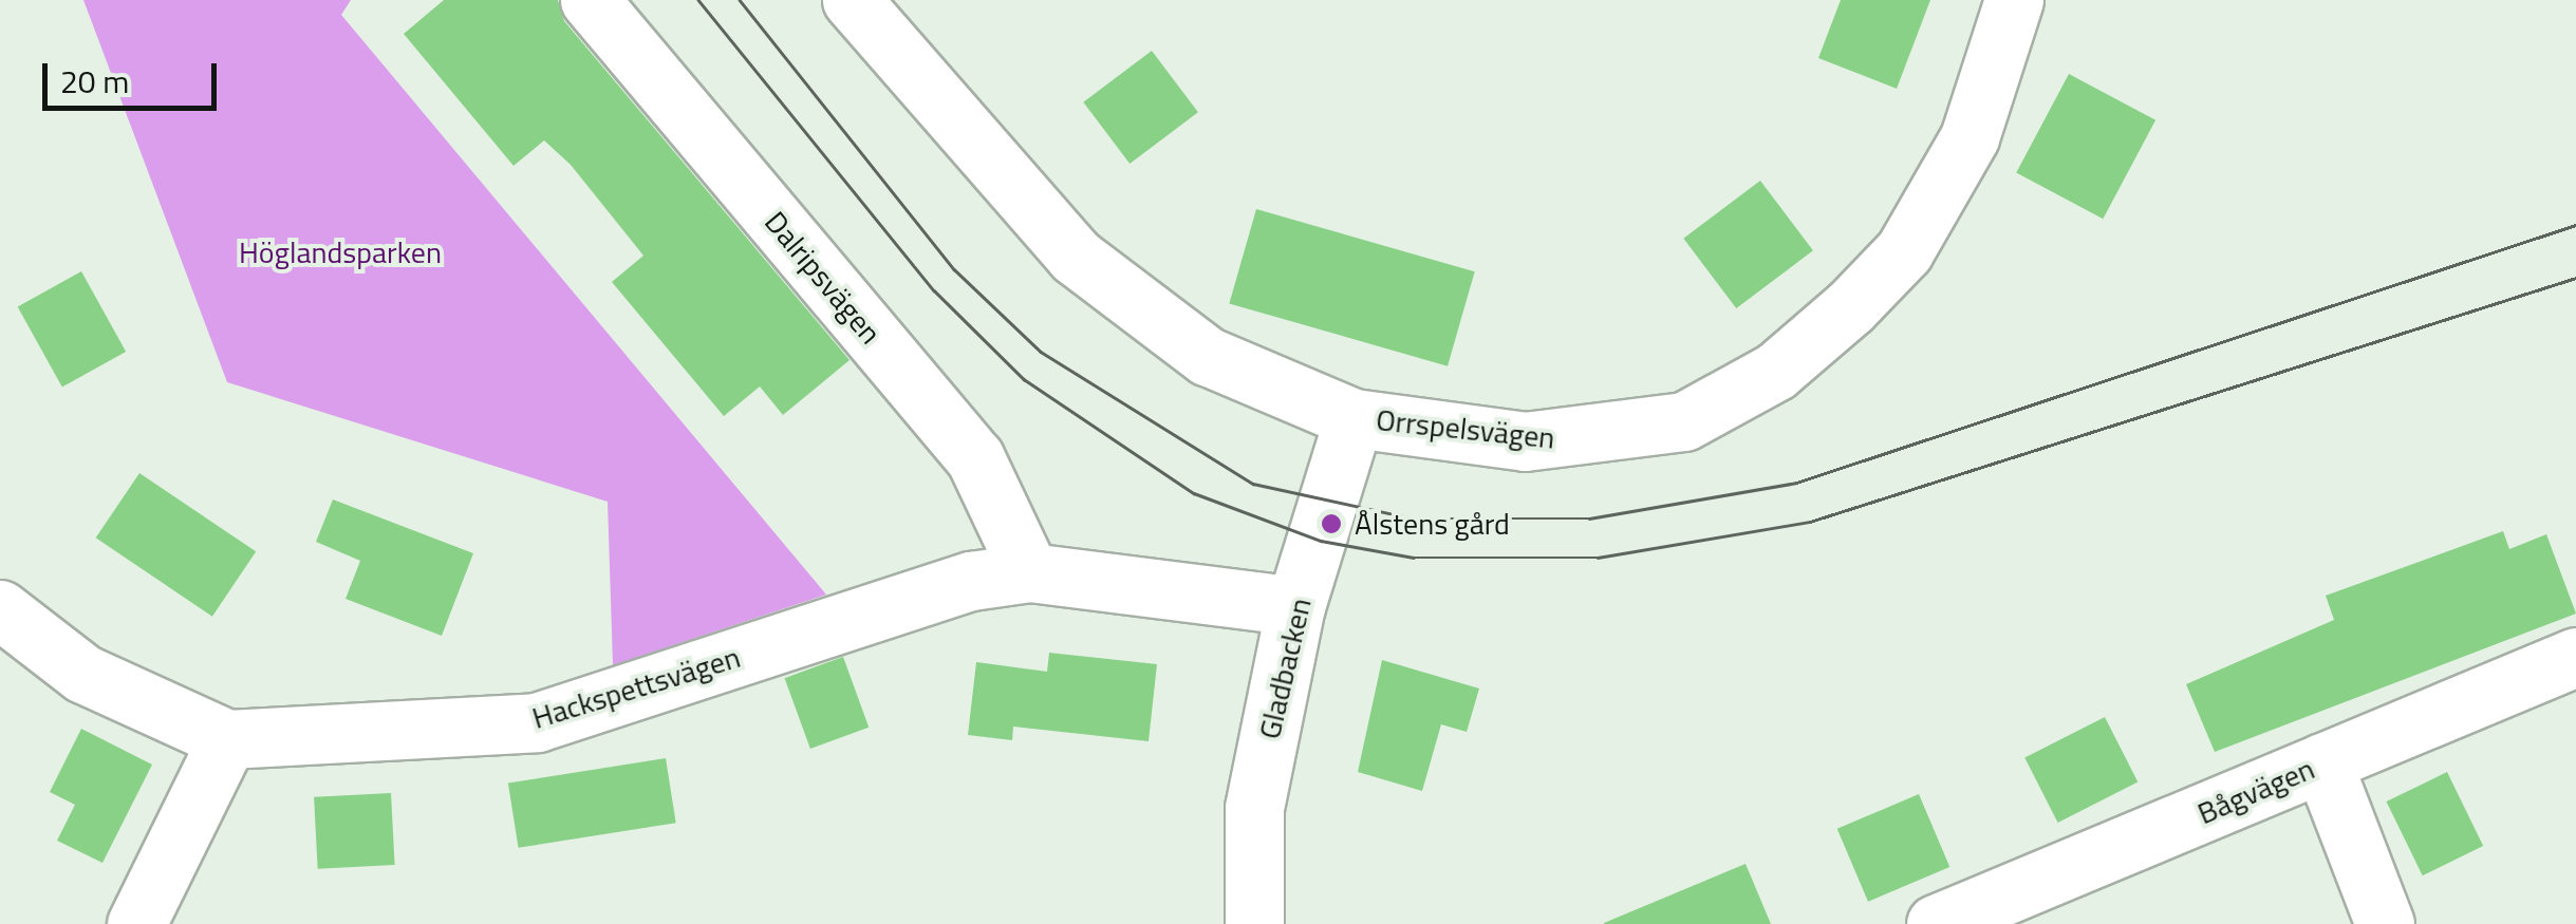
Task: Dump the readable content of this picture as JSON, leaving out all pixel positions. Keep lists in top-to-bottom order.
{
  "streets": {
    "street": [
      "Dalripsvägen",
      "Orrspelsvägen",
      "Gladbacken",
      "Hackspettsvägen",
      "Bågvägen"
    ]
  },
  "crossings": [
    ["Dalripsvägen", "Hackspettsvägen"],
    ["Orrspelsvägen", "Gladbacken"],
    ["Gladbacken", "Hackspettsvägen"]
  ],
  "parks": ["Höglandsparken"],
  "places": ["Ålstens gård"],
  "scale_bar": "20 m"
}
